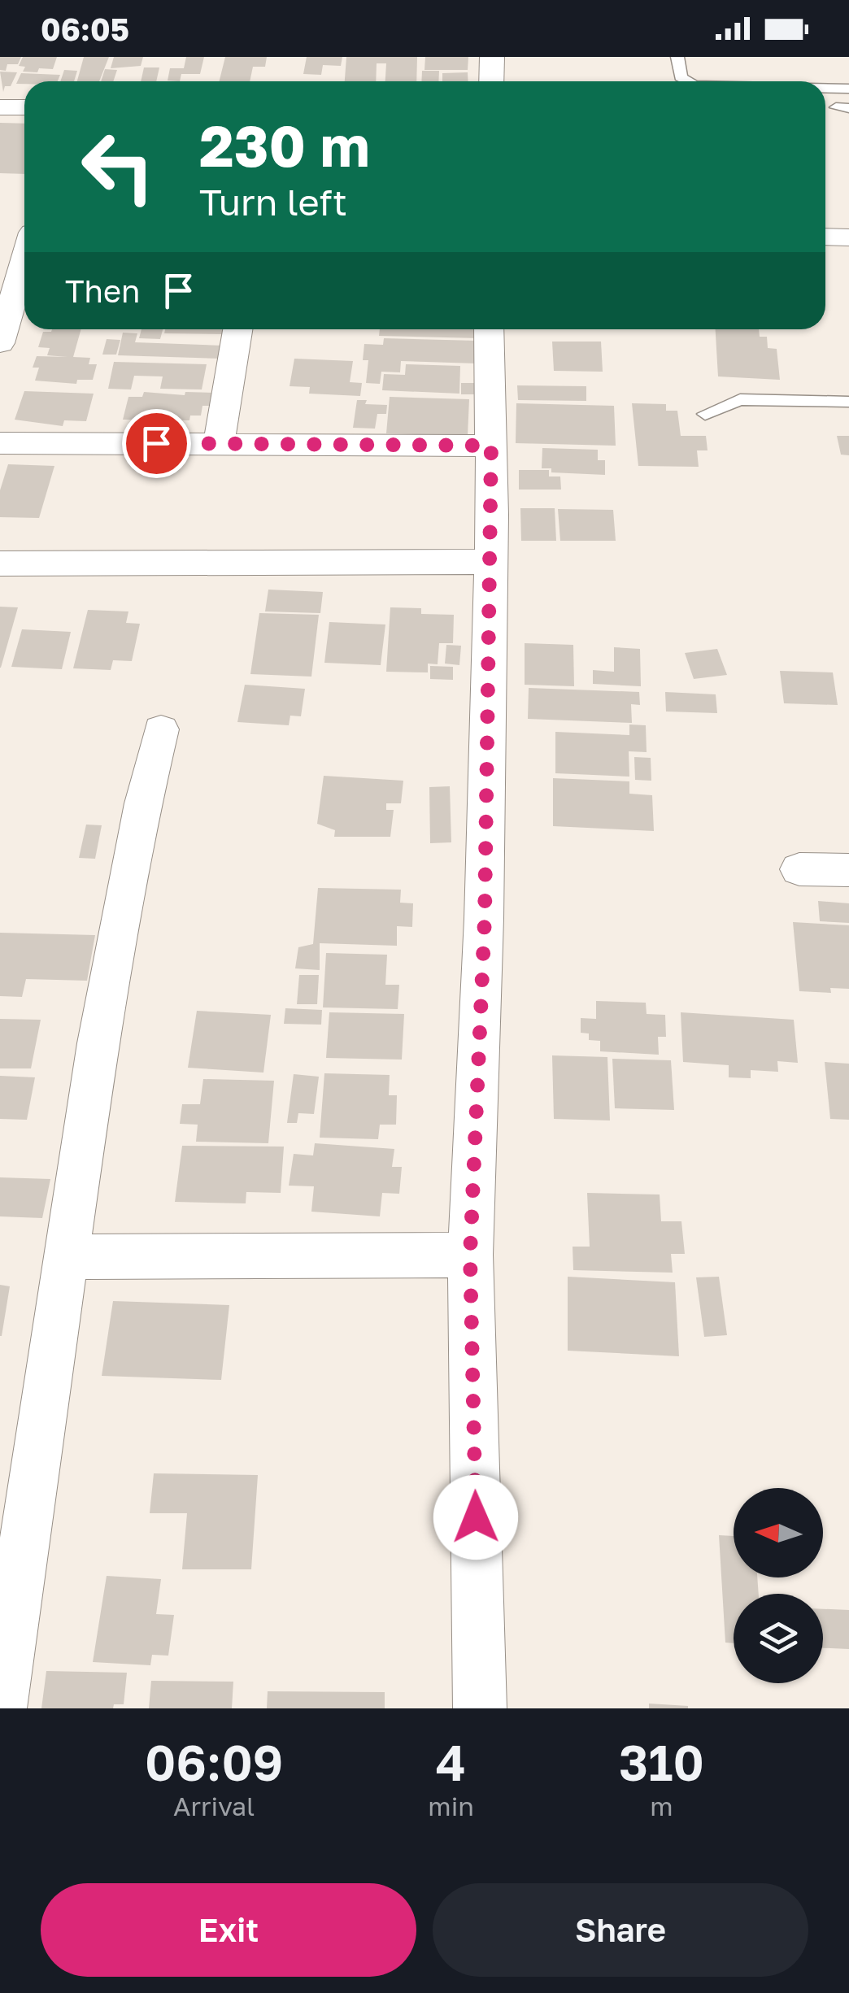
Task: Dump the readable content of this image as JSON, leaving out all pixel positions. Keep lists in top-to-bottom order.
{
  "north": "left",
  "page": {
    "status": "06:05",
    "turn": ["230 m", "Turn left"],
    "then": "Then",
    "eta": [
      "06:09",
      "Arrival",
      "4",
      "min",
      "310",
      "m"
    ],
    "buttons": ["Exit", "Share"]
  }
}
